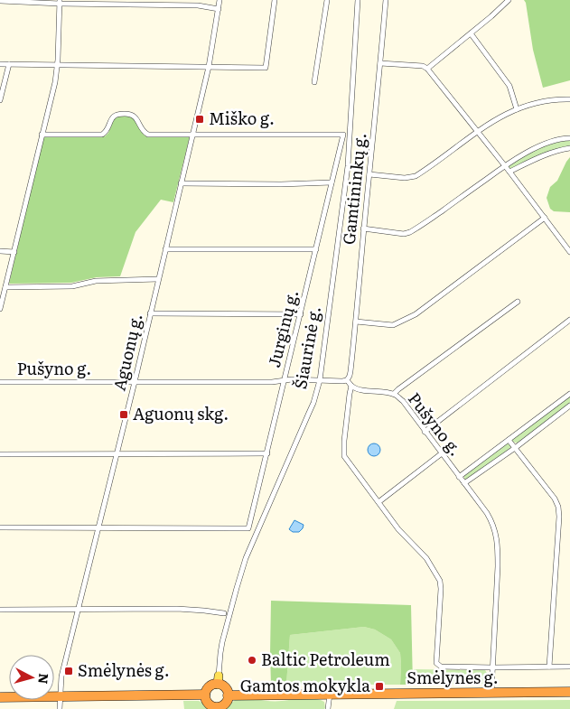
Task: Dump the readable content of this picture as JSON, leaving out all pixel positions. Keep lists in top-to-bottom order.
{
  "streets": {
    "highway": ["Smėlynės g."],
    "street": [
      "Gamtininkų g.",
      "Jurginų g.",
      "Šiaurinė g.",
      "Aguonų g.",
      "Pušyno g."
    ]
  },
  "crossings": [
    ["Gamtininkų g.", "Pušyno g."],
    ["Jurginų g.", "Aguonų g."],
    ["Jurginų g.", "Pušyno g."],
    ["Šiaurinė g.", "Pušyno g."],
    ["Šiaurinė g.", "Smėlynės g."],
    ["Aguonų g.", "Pušyno g."],
    ["Pušyno g.", "Smėlynės g."]
  ],
  "places": {
    "transit": [
      "Miško g.",
      "Aguonų skg.",
      "Smėlynės g.",
      "Gamtos mokykla"
    ],
    "other": ["Baltic Petroleum"]
  },
  "north": "right"
}
